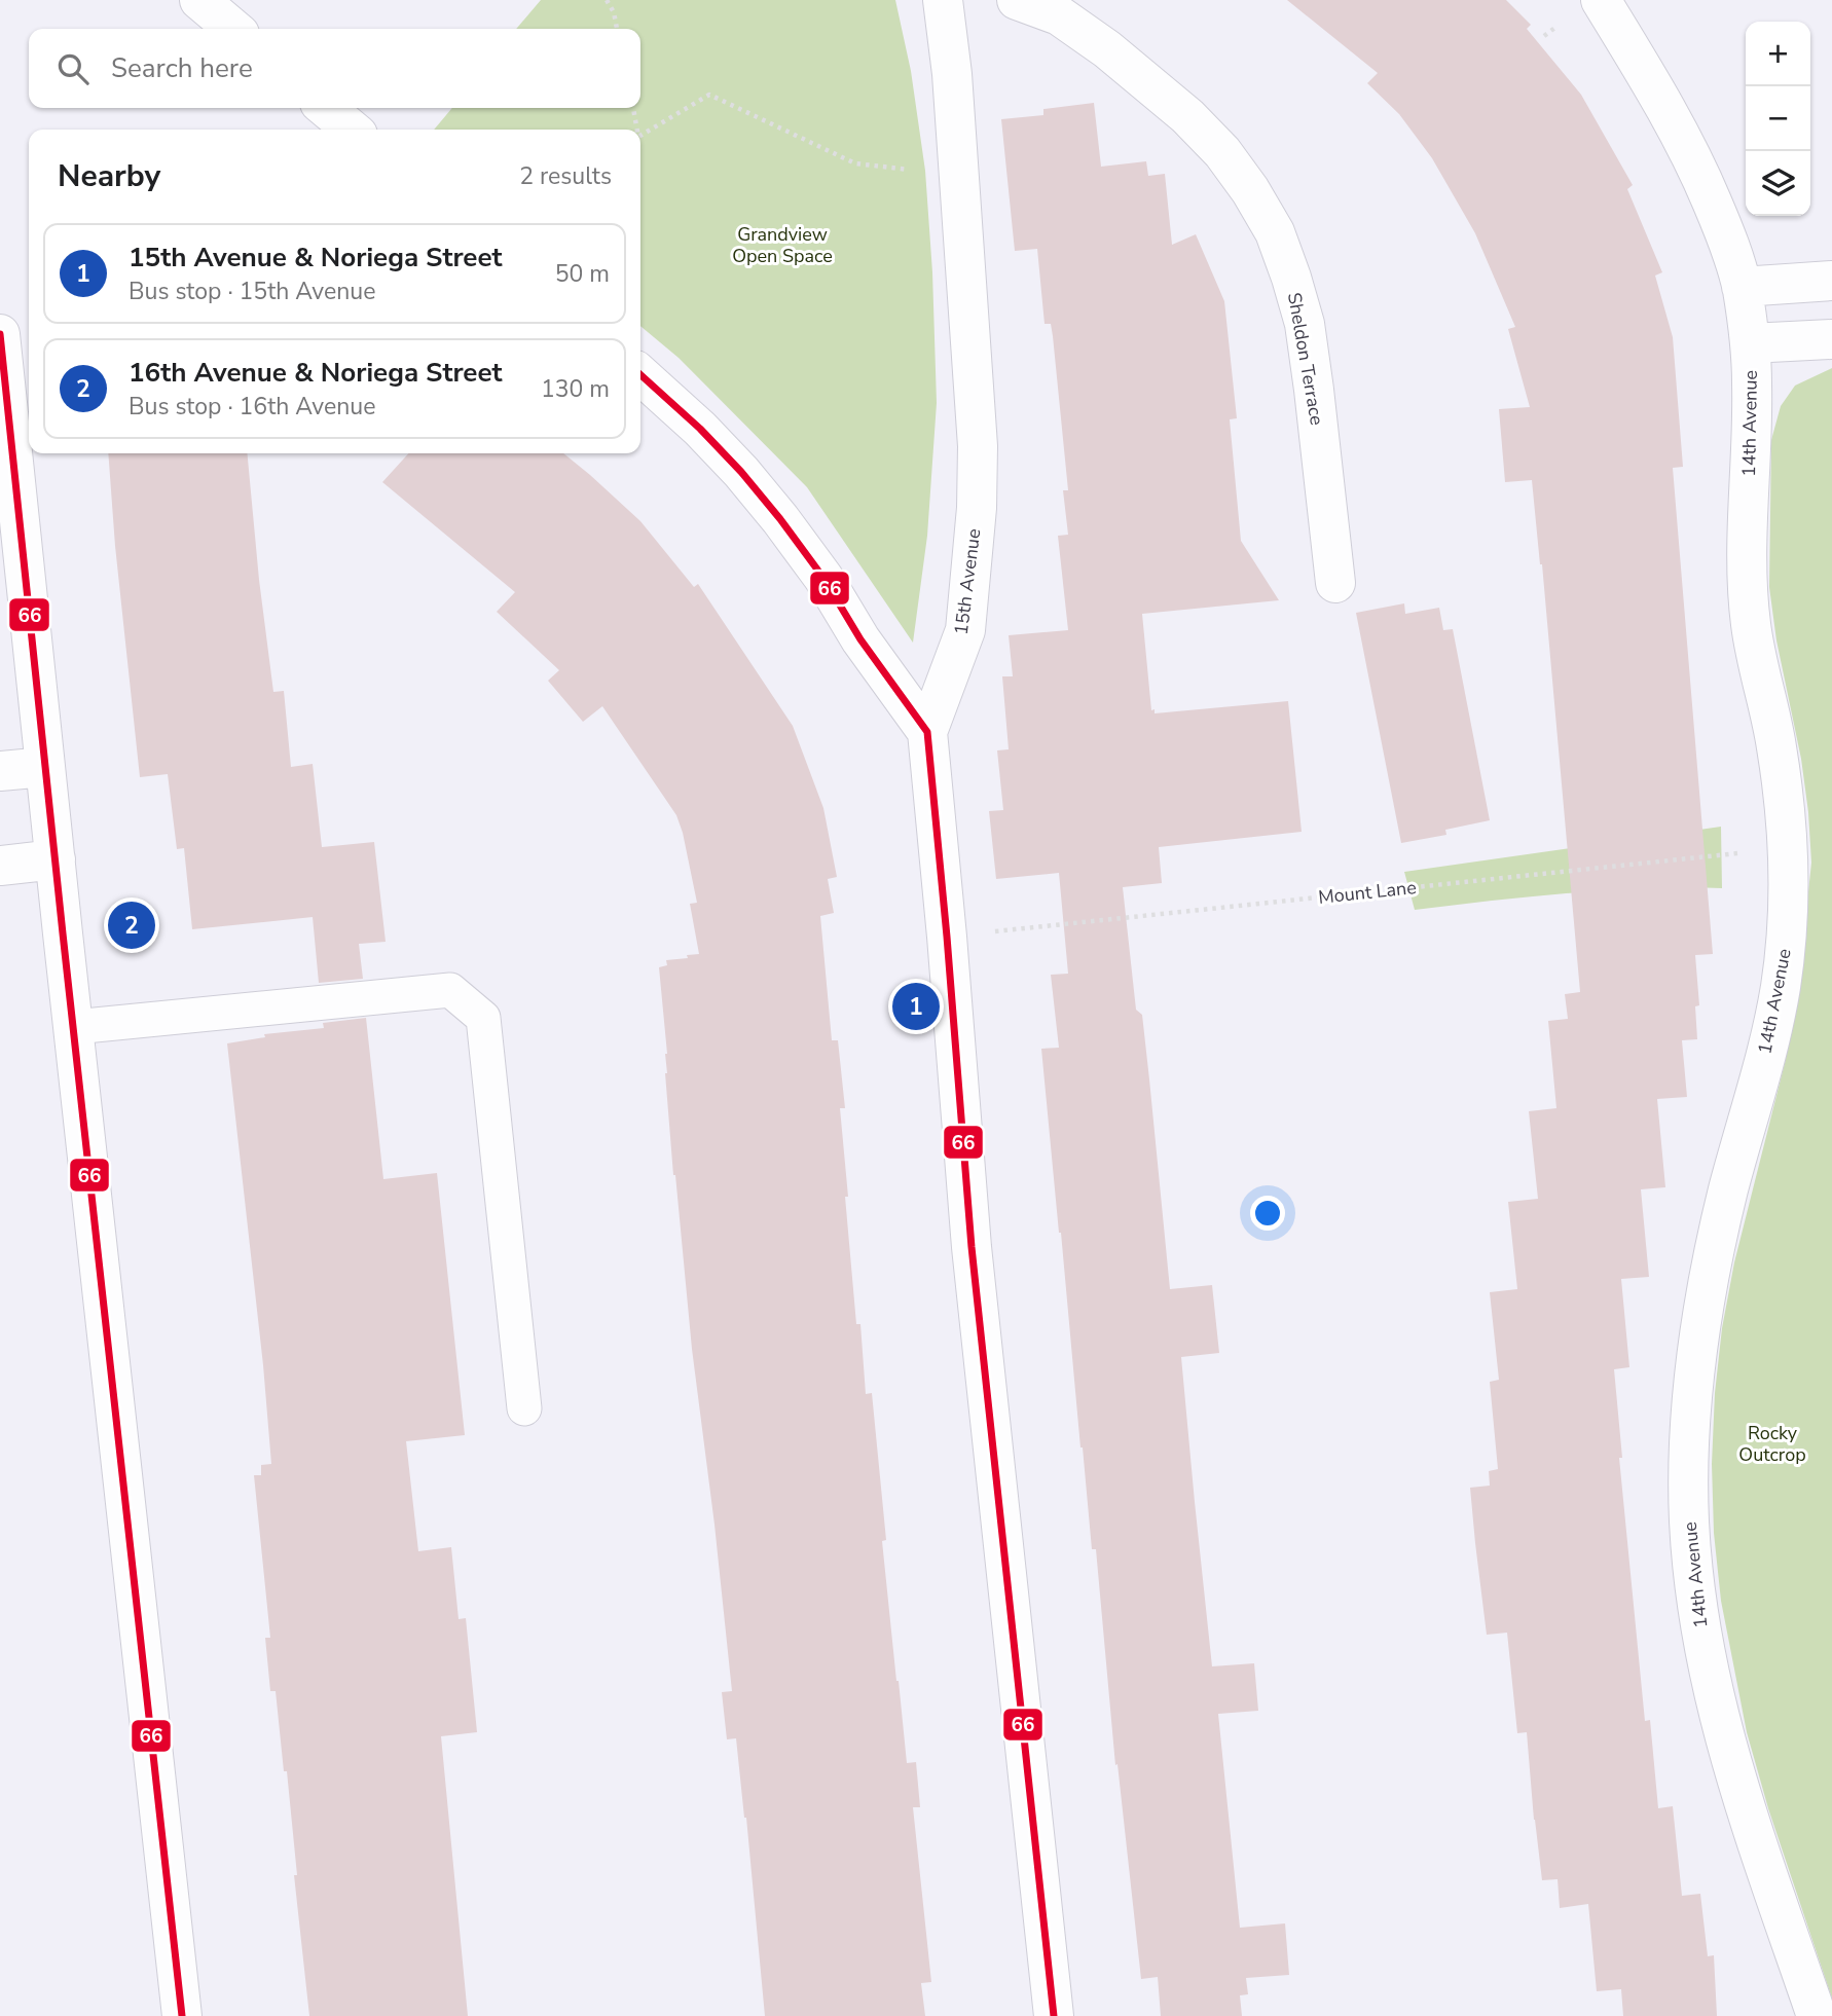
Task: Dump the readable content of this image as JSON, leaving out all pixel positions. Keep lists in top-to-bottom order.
{
  "streets": {
    "street": ["Sheldon Terrace", "14th Avenue", "15th Avenue"],
    "path": ["Mount Lane"]
  },
  "crossings": [
    ["14th Avenue", "Mount Lane"],
    ["15th Avenue", "Mount Lane"]
  ],
  "parks": ["Grandview Open Space", "Rocky Outcrop"],
  "lines": ["transit line 66"],
  "page": {
    "map_buttons": ["+", "−"],
    "search": "Search here",
    "heading": ["Nearby", "2 results"],
    "list": [
      {
        "mark": "1",
        "name": "15th Avenue & Noriega Street",
        "note": "Bus stop · 15th Avenue",
        "value": "50 m"
      },
      {
        "mark": "2",
        "name": "16th Avenue & Noriega Street",
        "note": "Bus stop · 16th Avenue",
        "value": "130 m"
      }
    ],
    "pins": ["2", "1"]
  }
}
